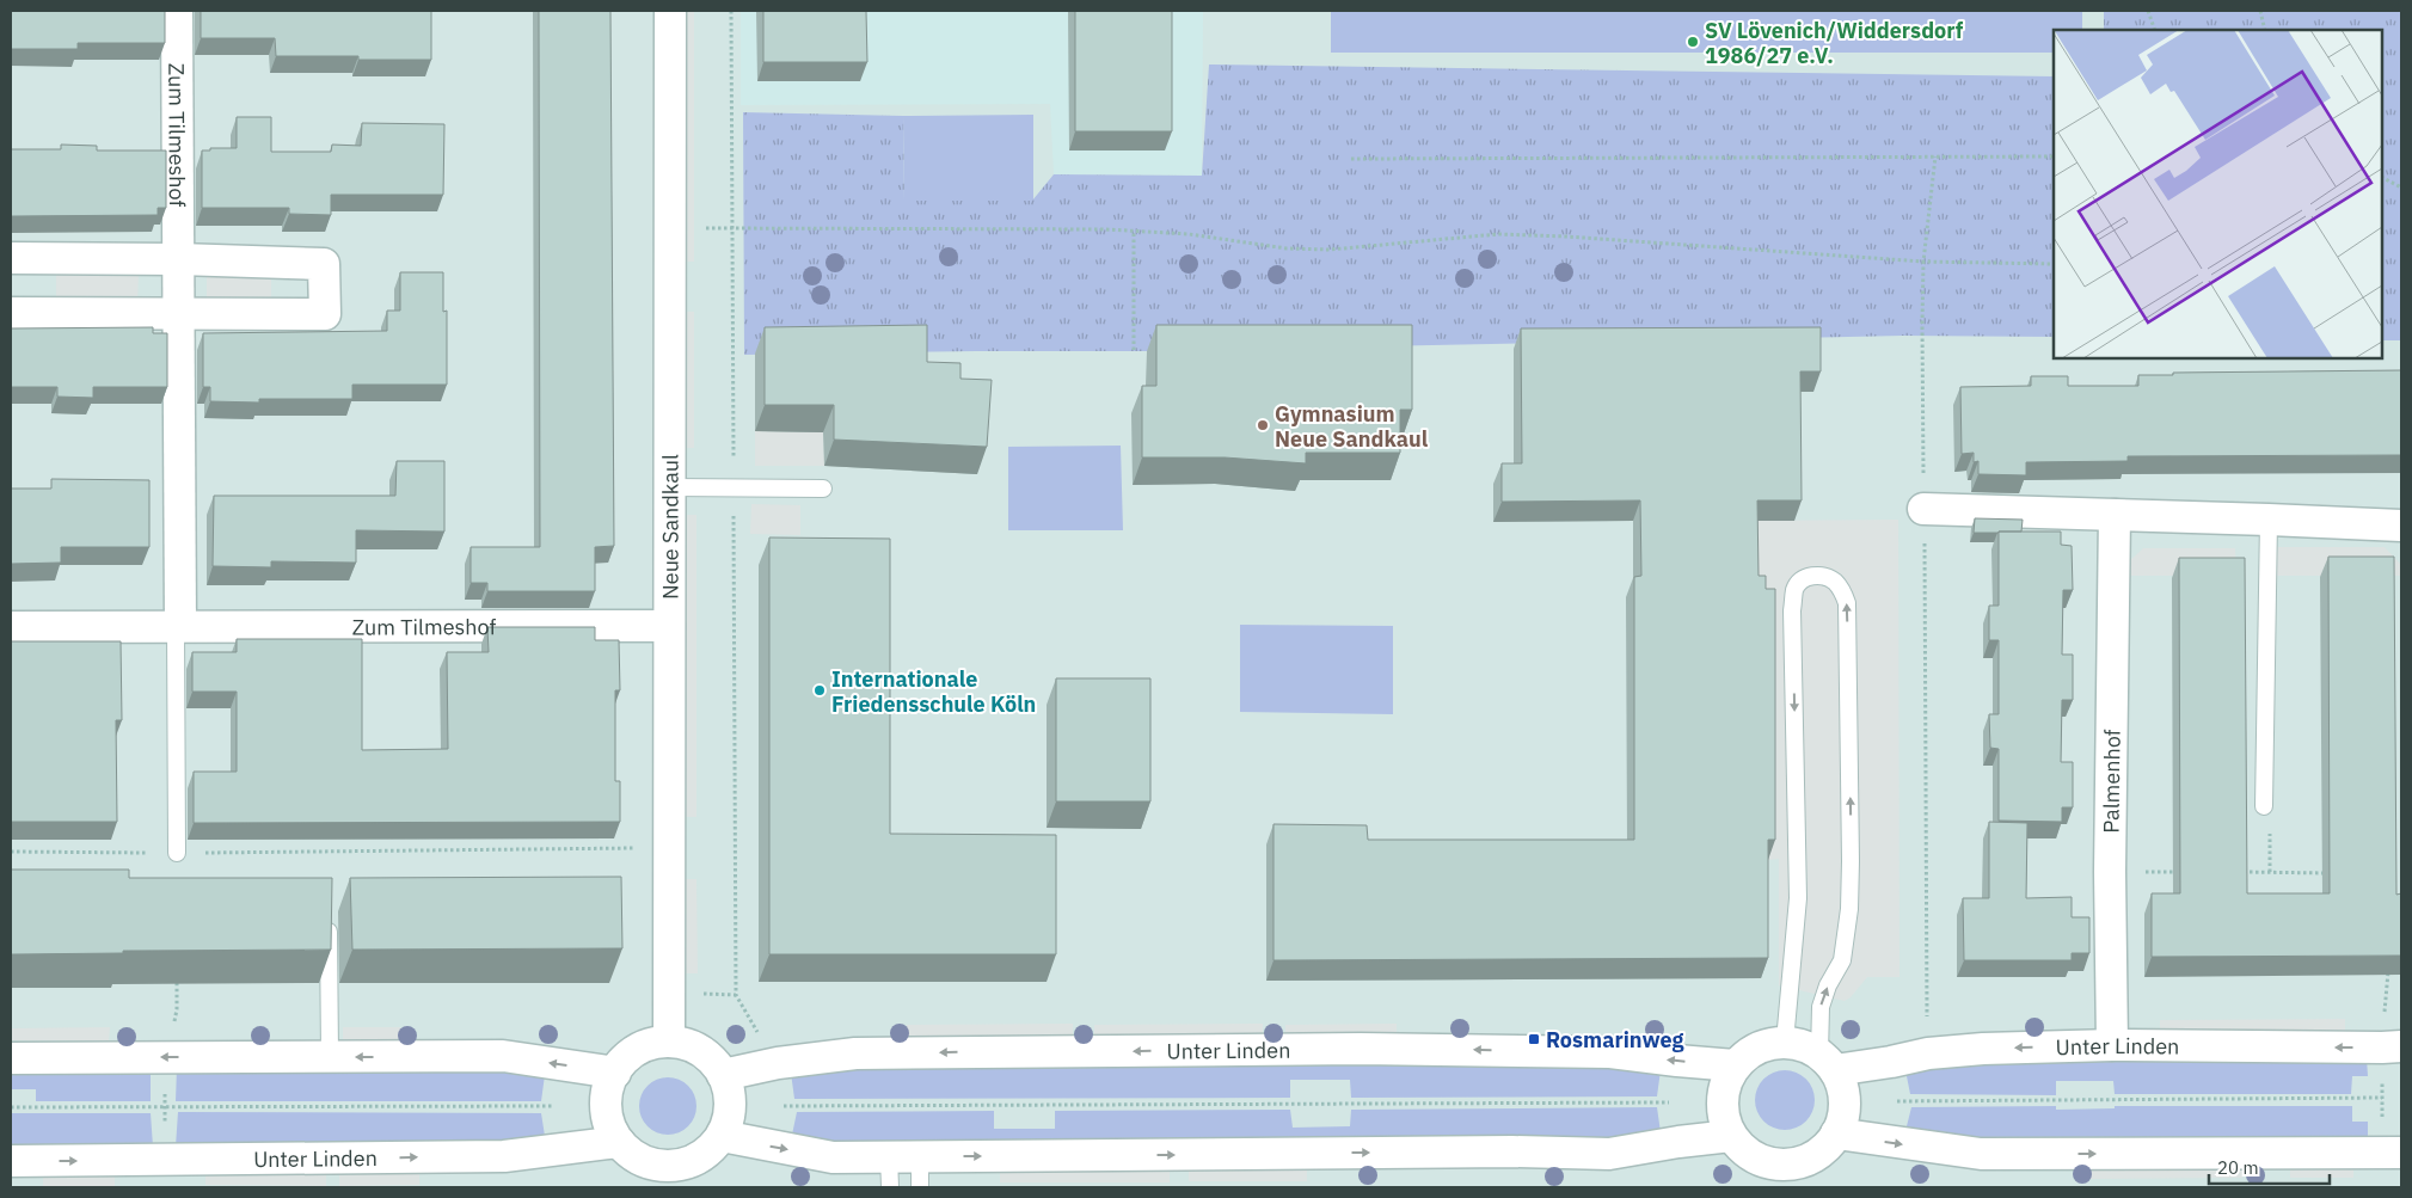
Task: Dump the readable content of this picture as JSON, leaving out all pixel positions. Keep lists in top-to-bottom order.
{
  "streets": {
    "street": [
      "Zum Tilmeshof",
      "Neue Sandkaul",
      "Palmenhof",
      "Unter Linden"
    ]
  },
  "crossings": [
    ["Zum Tilmeshof", "Neue Sandkaul"],
    ["Neue Sandkaul", "Unter Linden"],
    ["Palmenhof", "Unter Linden"]
  ],
  "places": {
    "other": ["SV Lövenich/Widdersdorf 1986/27 e.V.", "Gymnasium Neue Sandkaul", "Internationale Friedensschule Köln"],
    "transit": ["Rosmarinweg"]
  },
  "scale_bar": "20 m"
}
